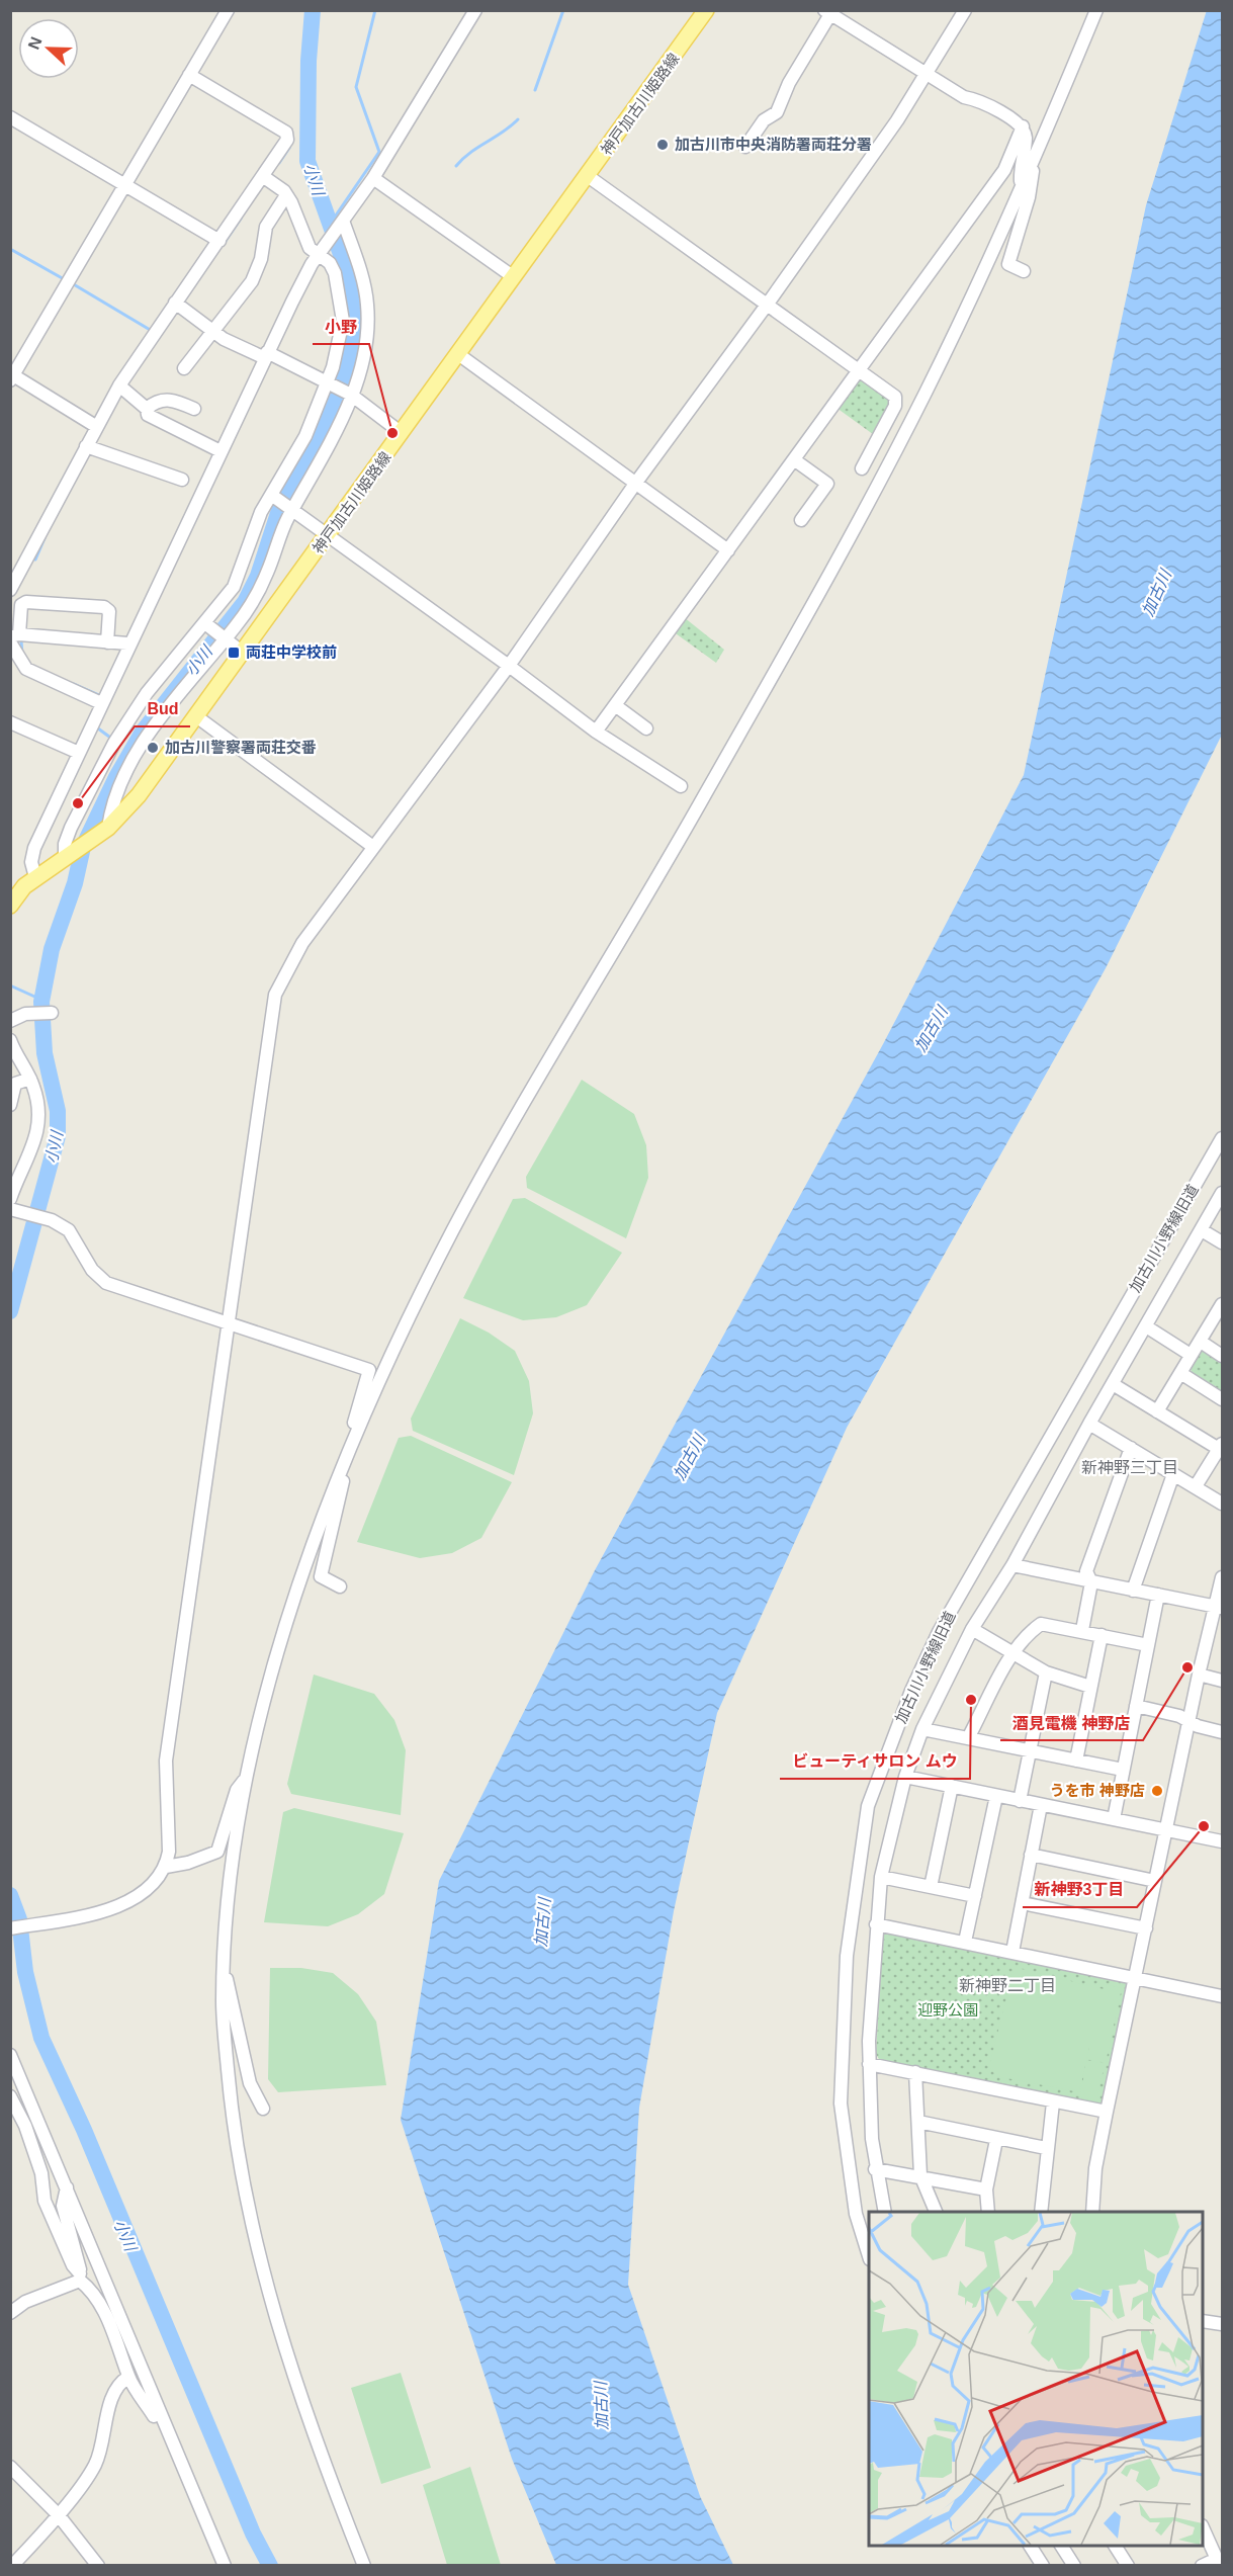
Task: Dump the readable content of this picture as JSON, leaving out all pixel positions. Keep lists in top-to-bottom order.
{
  "streets": {
    "main road": ["神戸加古川姫路線"],
    "street": ["加古川小野線旧道"]
  },
  "districts": ["新神野三丁目", "新神野二丁目"],
  "water": ["小川", "加古川"],
  "parks": ["迎野公園"],
  "places": {
    "other": [
      "加古川市中央消防署両荘分署",
      "小野",
      "加古川警察署両荘交番",
      "Bud",
      "酒見電機 神野店",
      "ビューティサロン ムウ",
      "うを市 神野店",
      "新神野3丁目"
    ],
    "transit": ["両荘中学校前"]
  },
  "north": "left"
}
